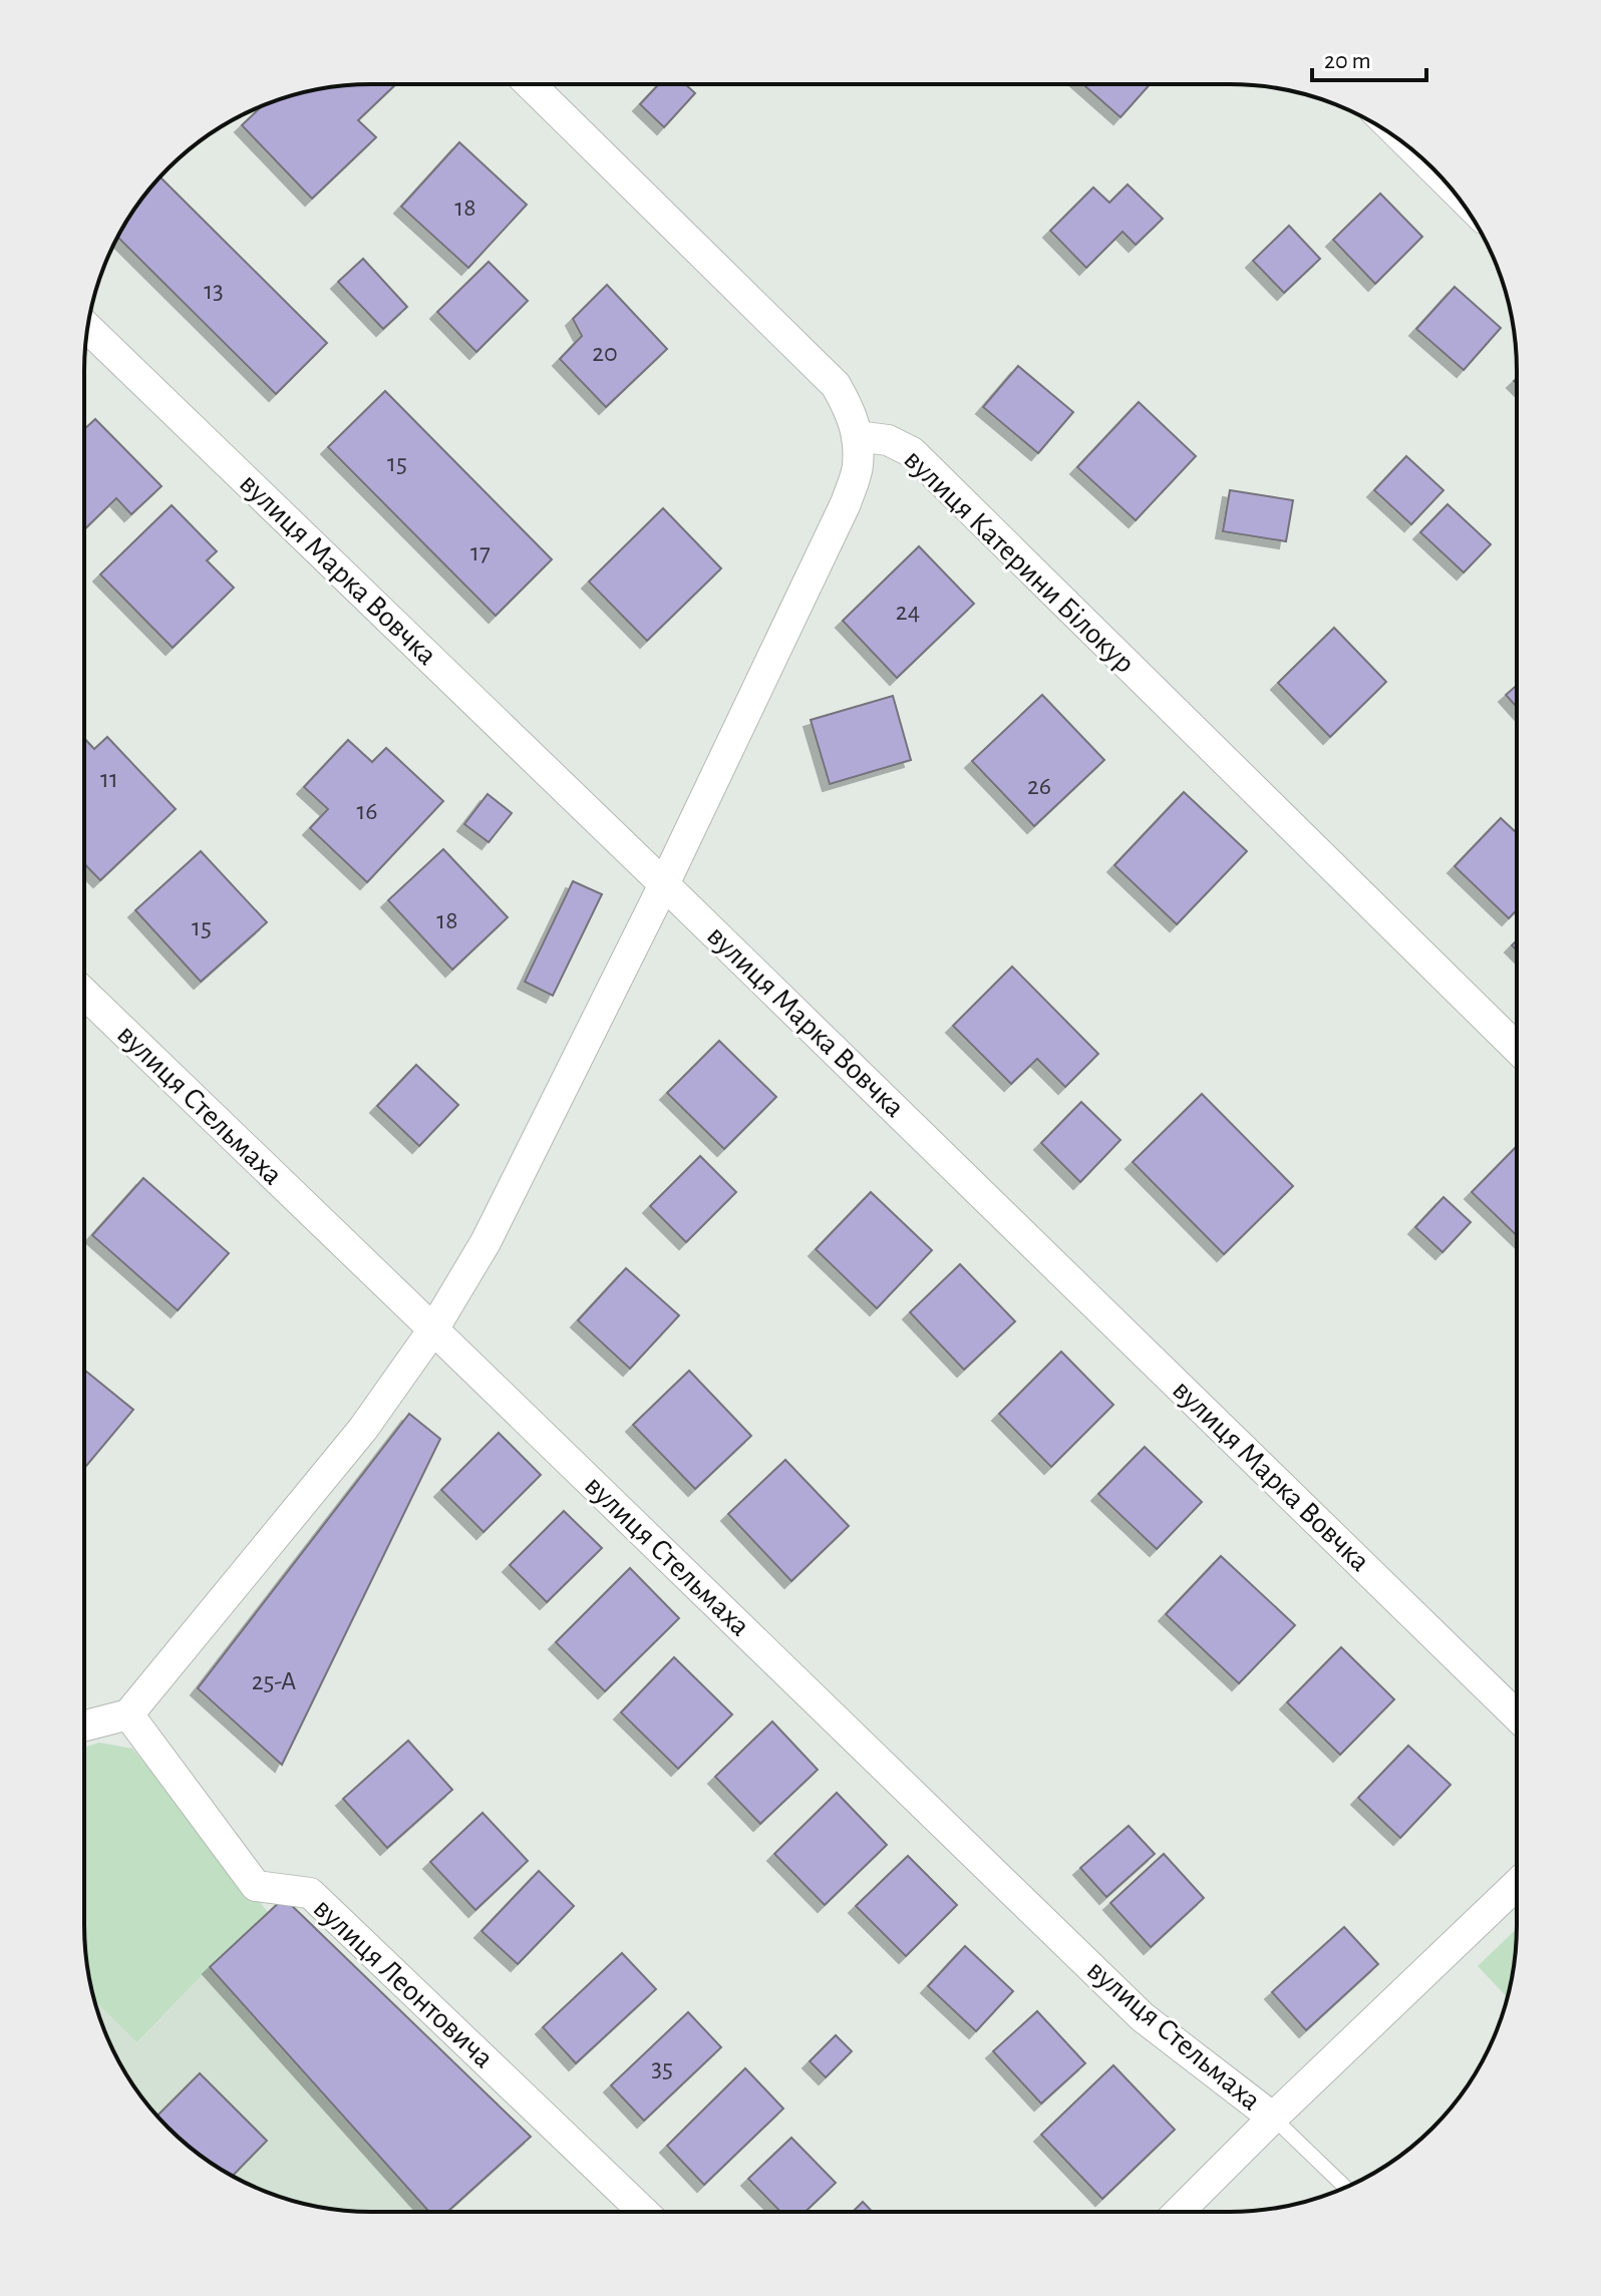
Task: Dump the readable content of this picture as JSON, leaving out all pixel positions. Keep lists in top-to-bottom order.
{
  "streets": {
    "street": [
      "вулиця Катерини Білокур",
      "вулиця Марка Вовчка",
      "вулиця Стельмаха",
      "вулиця Леонтовича"
    ]
  },
  "house_numbers": [
    "18",
    "13",
    "20",
    "15",
    "17",
    "24",
    "11",
    "26",
    "16",
    "18",
    "15",
    "25-А",
    "35"
  ],
  "scale_bar": "20 m"
}
